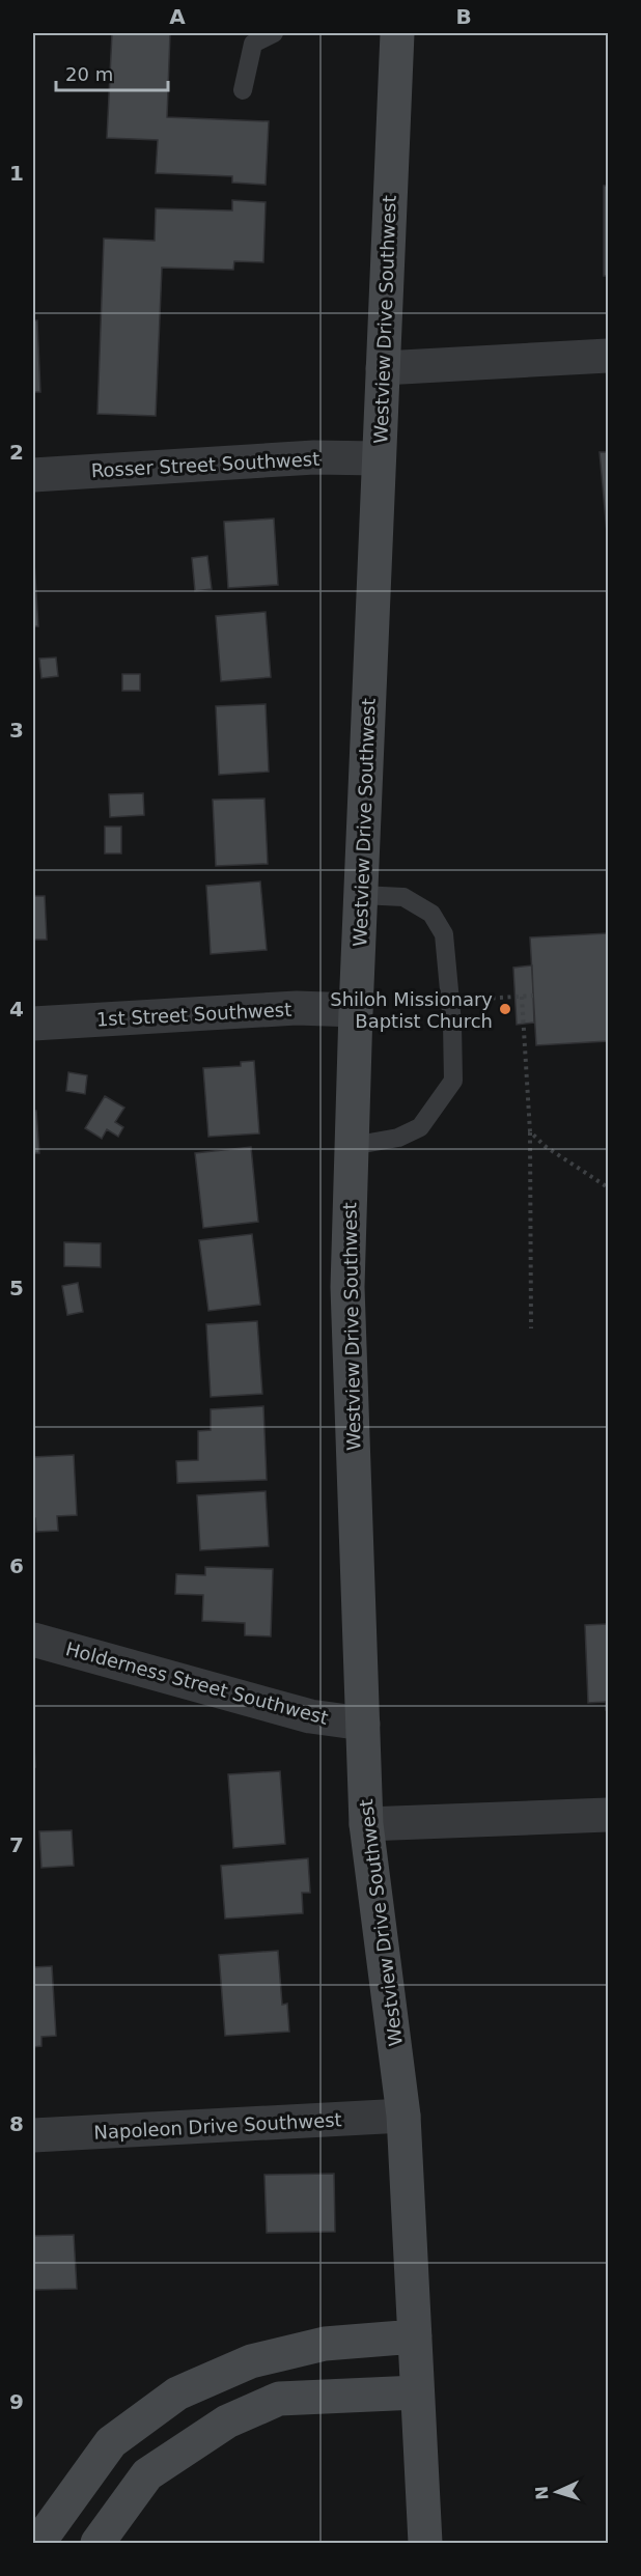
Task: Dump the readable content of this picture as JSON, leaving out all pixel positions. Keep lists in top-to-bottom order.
{
  "streets": {
    "street": [
      "Westview Drive Southwest",
      "Rosser Street Southwest",
      "1st Street Southwest",
      "Holderness Street Southwest",
      "Napoleon Drive Southwest"
    ]
  },
  "crossings": [
    ["Westview Drive Southwest", "Rosser Street Southwest"],
    ["Westview Drive Southwest", "1st Street Southwest"],
    ["Westview Drive Southwest", "Holderness Street Southwest"],
    ["Westview Drive Southwest", "Napoleon Drive Southwest"]
  ],
  "places": ["Shiloh Missionary Baptist Church"],
  "scale_bar": "20 m",
  "north": "left",
  "grid": {
    "columns": ["A", "B"],
    "rows": [
      "1",
      "2",
      "3",
      "4",
      "5",
      "6",
      "7",
      "8",
      "9"
    ]
  }
}
